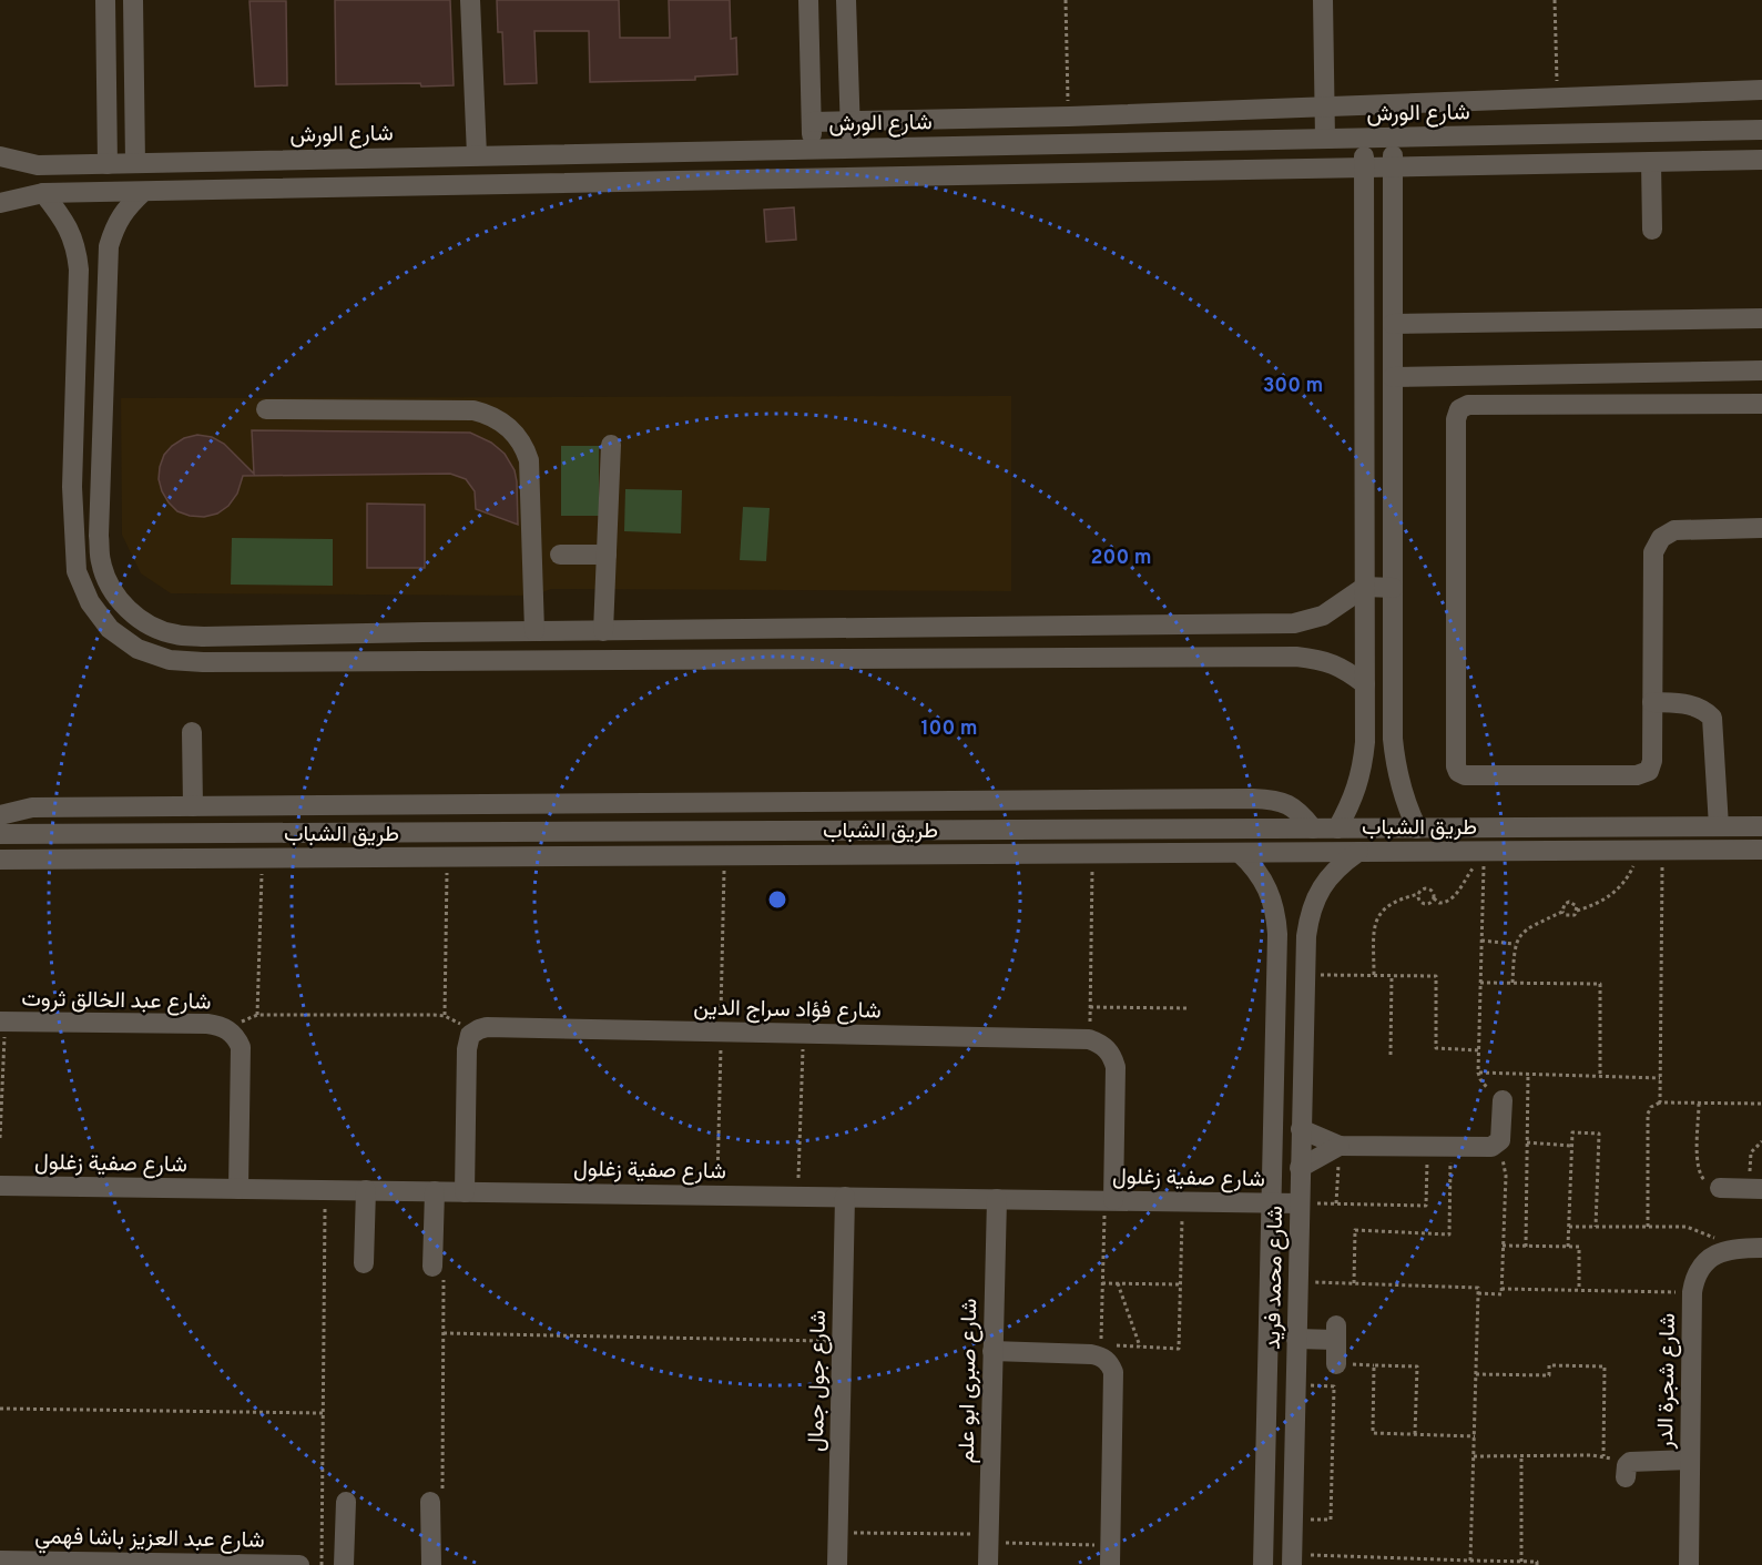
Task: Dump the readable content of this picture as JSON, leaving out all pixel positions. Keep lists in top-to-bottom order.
{
  "streets": {
    "street": [
      "شارع الورش",
      "طريق الشباب",
      "شارع عبد الخالق ثروت",
      "شارع فؤاد سراج الدين",
      "شارع صفية زغلول",
      "شارع محمد فريد",
      "شارع جول جمال",
      "شارع صبرى ابو علم",
      "شارع شجرة الدر",
      "شارع عبد العزيز باشا فهمي"
    ]
  },
  "crossings": [
    ["طريق الشباب", "شارع محمد فريد"],
    ["شارع عبد الخالق ثروت", "شارع صفية زغلول"],
    ["شارع صفية زغلول", "شارع محمد فريد"],
    ["شارع صفية زغلول", "شارع جول جمال"],
    ["شارع صفية زغلول", "شارع صبرى ابو علم"]
  ],
  "rings": ["300 m", "200 m", "100 m"]
}
